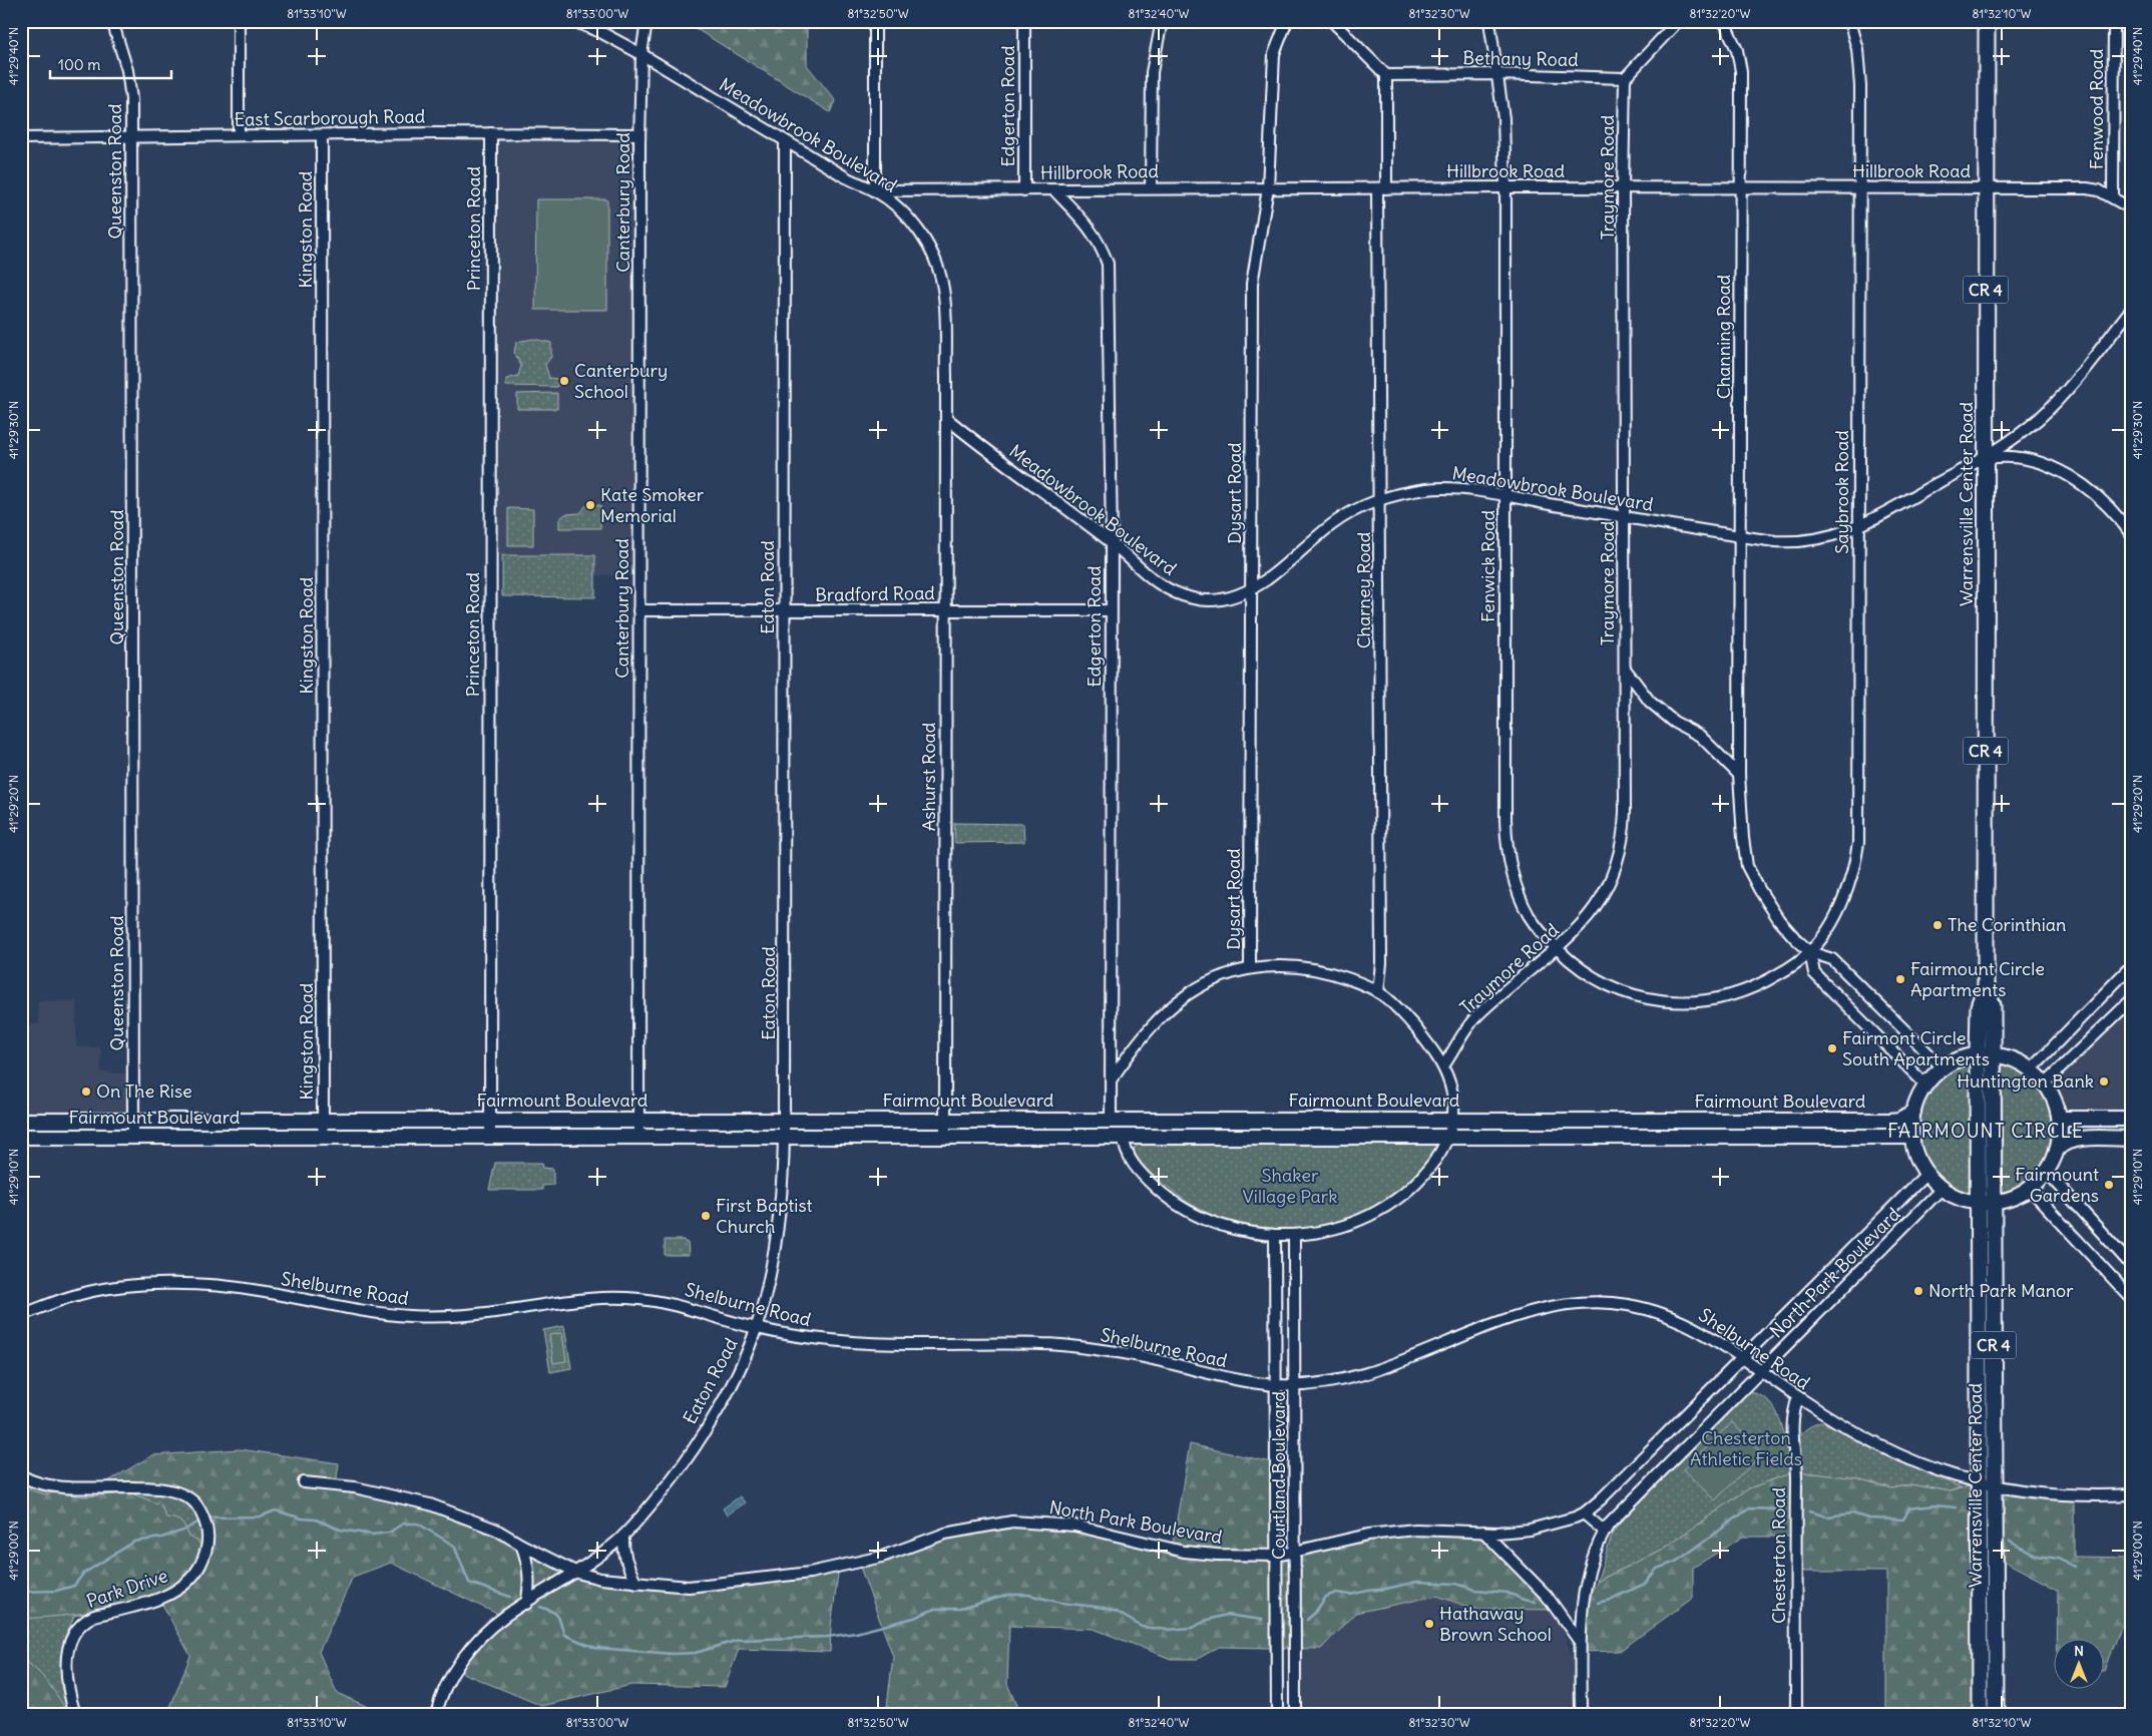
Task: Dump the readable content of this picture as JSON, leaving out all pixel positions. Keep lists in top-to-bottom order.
{
  "streets": {
    "main road": ["CR 4", "Warrensville Center Road", "Fairmount Boulevard"],
    "street": [
      "Bethany Road",
      "Edgerton Road",
      "Fenwood Road",
      "East Scarborough Road",
      "Meadowbrook Boulevard",
      "Queenston Road",
      "Hillbrook Road",
      "Traymore Road",
      "Canterbury Road",
      "Princeton Road",
      "Kingston Road",
      "Channing Road",
      "Saybrook Road",
      "Dysart Road",
      "Fenwick Road",
      "Eaton Road",
      "Charney Road",
      "Bradford Road",
      "Ashurst Road",
      "North Park Boulevard",
      "Shelburne Road",
      "Courtland Boulevard",
      "Chesterton Road",
      "Park Drive"
    ]
  },
  "crossings": [
    ["Bethany Road", "Traymore Road"],
    ["Bethany Road", "Fenwick Road"],
    ["Bethany Road", "Charney Road"],
    ["Edgerton Road", "Meadowbrook Boulevard"],
    ["Edgerton Road", "Hillbrook Road"],
    ["Edgerton Road", "Bradford Road"],
    ["Edgerton Road", "Fairmount Boulevard"],
    ["Fenwood Road", "Hillbrook Road"],
    ["East Scarborough Road", "Queenston Road"],
    ["East Scarborough Road", "Canterbury Road"],
    ["East Scarborough Road", "Princeton Road"],
    ["East Scarborough Road", "Kingston Road"],
    ["Meadowbrook Boulevard", "Hillbrook Road"],
    ["Meadowbrook Boulevard", "Traymore Road"],
    ["Meadowbrook Boulevard", "Canterbury Road"],
    ["Meadowbrook Boulevard", "Channing Road"],
    ["Meadowbrook Boulevard", "Saybrook Road"],
    ["Meadowbrook Boulevard", "Dysart Road"],
    ["Meadowbrook Boulevard", "Warrensville Center Road"],
    ["Meadowbrook Boulevard", "Fenwick Road"],
    ["Meadowbrook Boulevard", "Eaton Road"],
    ["Meadowbrook Boulevard", "Charney Road"],
    ["Meadowbrook Boulevard", "Ashurst Road"],
    ["Queenston Road", "Fairmount Boulevard"],
    ["Hillbrook Road", "Traymore Road"],
    ["Hillbrook Road", "Channing Road"],
    ["Hillbrook Road", "Saybrook Road"],
    ["Hillbrook Road", "Dysart Road"],
    ["Hillbrook Road", "Warrensville Center Road"],
    ["Hillbrook Road", "Fenwick Road"],
    ["Hillbrook Road", "Charney Road"],
    ["Traymore Road", "Fenwick Road"],
    ["Canterbury Road", "Bradford Road"],
    ["Canterbury Road", "Fairmount Boulevard"],
    ["Princeton Road", "Fairmount Boulevard"],
    ["Kingston Road", "Fairmount Boulevard"],
    ["Channing Road", "Saybrook Road"],
    ["Channing Road", "Fenwick Road"],
    ["Saybrook Road", "Fenwick Road"],
    ["Warrensville Center Road", "Shelburne Road"],
    ["Eaton Road", "Bradford Road"],
    ["Eaton Road", "Fairmount Boulevard"],
    ["Eaton Road", "North Park Boulevard"],
    ["Eaton Road", "Shelburne Road"],
    ["Bradford Road", "Ashurst Road"],
    ["Ashurst Road", "Fairmount Boulevard"],
    ["North Park Boulevard", "Shelburne Road"],
    ["North Park Boulevard", "Courtland Boulevard"],
    ["Shelburne Road", "Courtland Boulevard"],
    ["Shelburne Road", "Chesterton Road"]
  ],
  "districts": ["FAIRMOUNT CIRCLE"],
  "parks": ["Shaker Village Park", "Chesterton Athletic Fields"],
  "places": [
    "Canterbury School",
    "Kate Smoker Memorial",
    "The Corinthian",
    "Fairmount Circle Apartments",
    "Fairmont Circle South Apartments",
    "Huntington Bank",
    "On The Rise",
    "Fairmount Gardens",
    "First Baptist Church",
    "North Park Manor",
    "Hathaway Brown School"
  ],
  "scale_bar": "100 m",
  "north": "top",
  "coordinates": [
    "81°33'10\"W",
    "81°33'00\"W",
    "81°32'50\"W",
    "81°32'40\"W",
    "81°32'30\"W",
    "81°32'20\"W",
    "81°32'10\"W",
    "41°29'40\"N",
    "41°29'30\"N",
    "41°29'20\"N",
    "41°29'10\"N",
    "41°29'00\"N"
  ]
}
